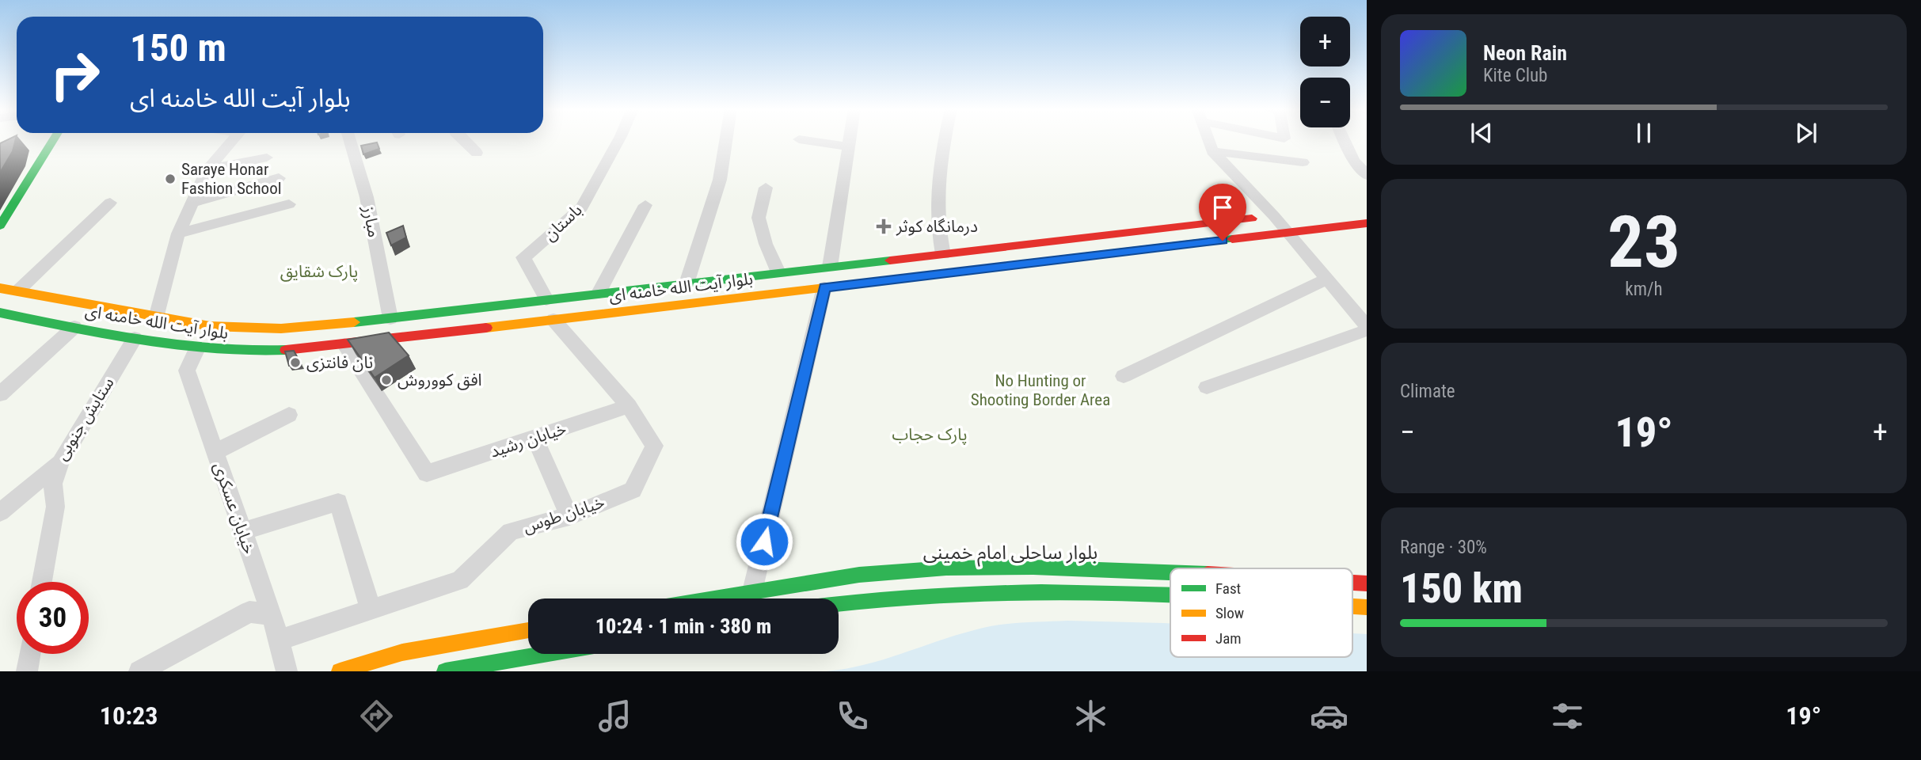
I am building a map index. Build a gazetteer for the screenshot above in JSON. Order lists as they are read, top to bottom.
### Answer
{
  "streets": {
    "main road": ["بلوار آیت الله خامنه ای", "بلوار ساحلی امام خمینی"],
    "street": [
      "مبارز",
      "باستان",
      "ستایش جنوبی",
      "خیابان رشید",
      "خیابان عسکری",
      "خیابان طوس"
    ]
  },
  "crossings": [
    ["مبارز", "بلوار آیت الله خامنه ای"],
    ["باستان", "بلوار آیت الله خامنه ای"],
    ["بلوار آیت الله خامنه ای", "ستایش جنوبی"],
    ["بلوار آیت الله خامنه ای", "خیابان رشید"],
    ["بلوار آیت الله خامنه ای", "خیابان عسکری"],
    ["بلوار آیت الله خامنه ای", "خیابان طوس"],
    ["خیابان رشید", "خیابان طوس"],
    ["خیابان عسکری", "خیابان طوس"]
  ],
  "parks": ["پارک شقایق", "No Hunting or Shooting Border Area", "پارک حجاب"],
  "places": {
    "other": ["Saraye Honar Fashion School", "نان فانتزی", "افق کووروش"],
    "health": ["درمانگاه کوثر"]
  },
  "legend": ["Fast", "Slow", "Jam"],
  "page": {
    "map_buttons": ["+", "−"],
    "turn": ["150 m", "بلوار آیت الله خامنه ای"],
    "song": ["Neon Rain", "Kite Club"],
    "tile": [
      ["23", "km/h"],
      "Climate",
      ["Range · 30%", "150 km"]
    ],
    "heat": ["−", "19°", "+"],
    "limit": "30",
    "trip": "10:24 · 1 min · 380 m",
    "tabs": ["10:23", "19°"]
  }
}
